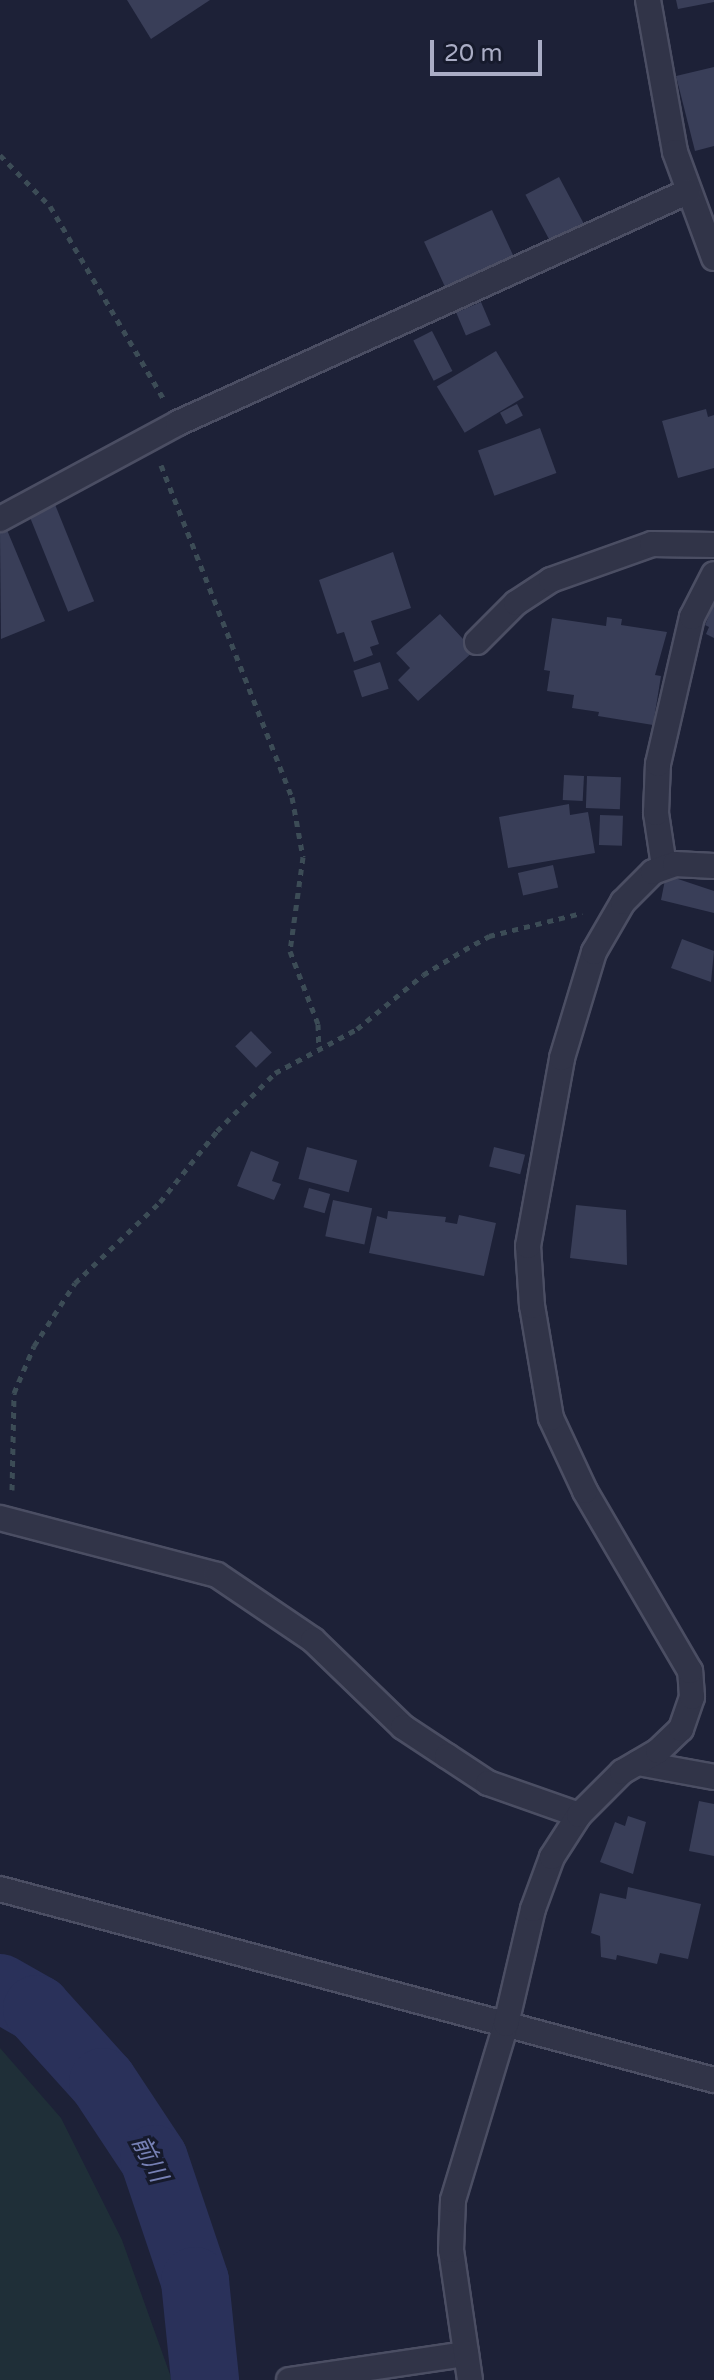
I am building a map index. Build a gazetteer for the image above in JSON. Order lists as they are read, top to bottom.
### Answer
{
  "water": ["前川"],
  "scale_bar": "20 m"
}
